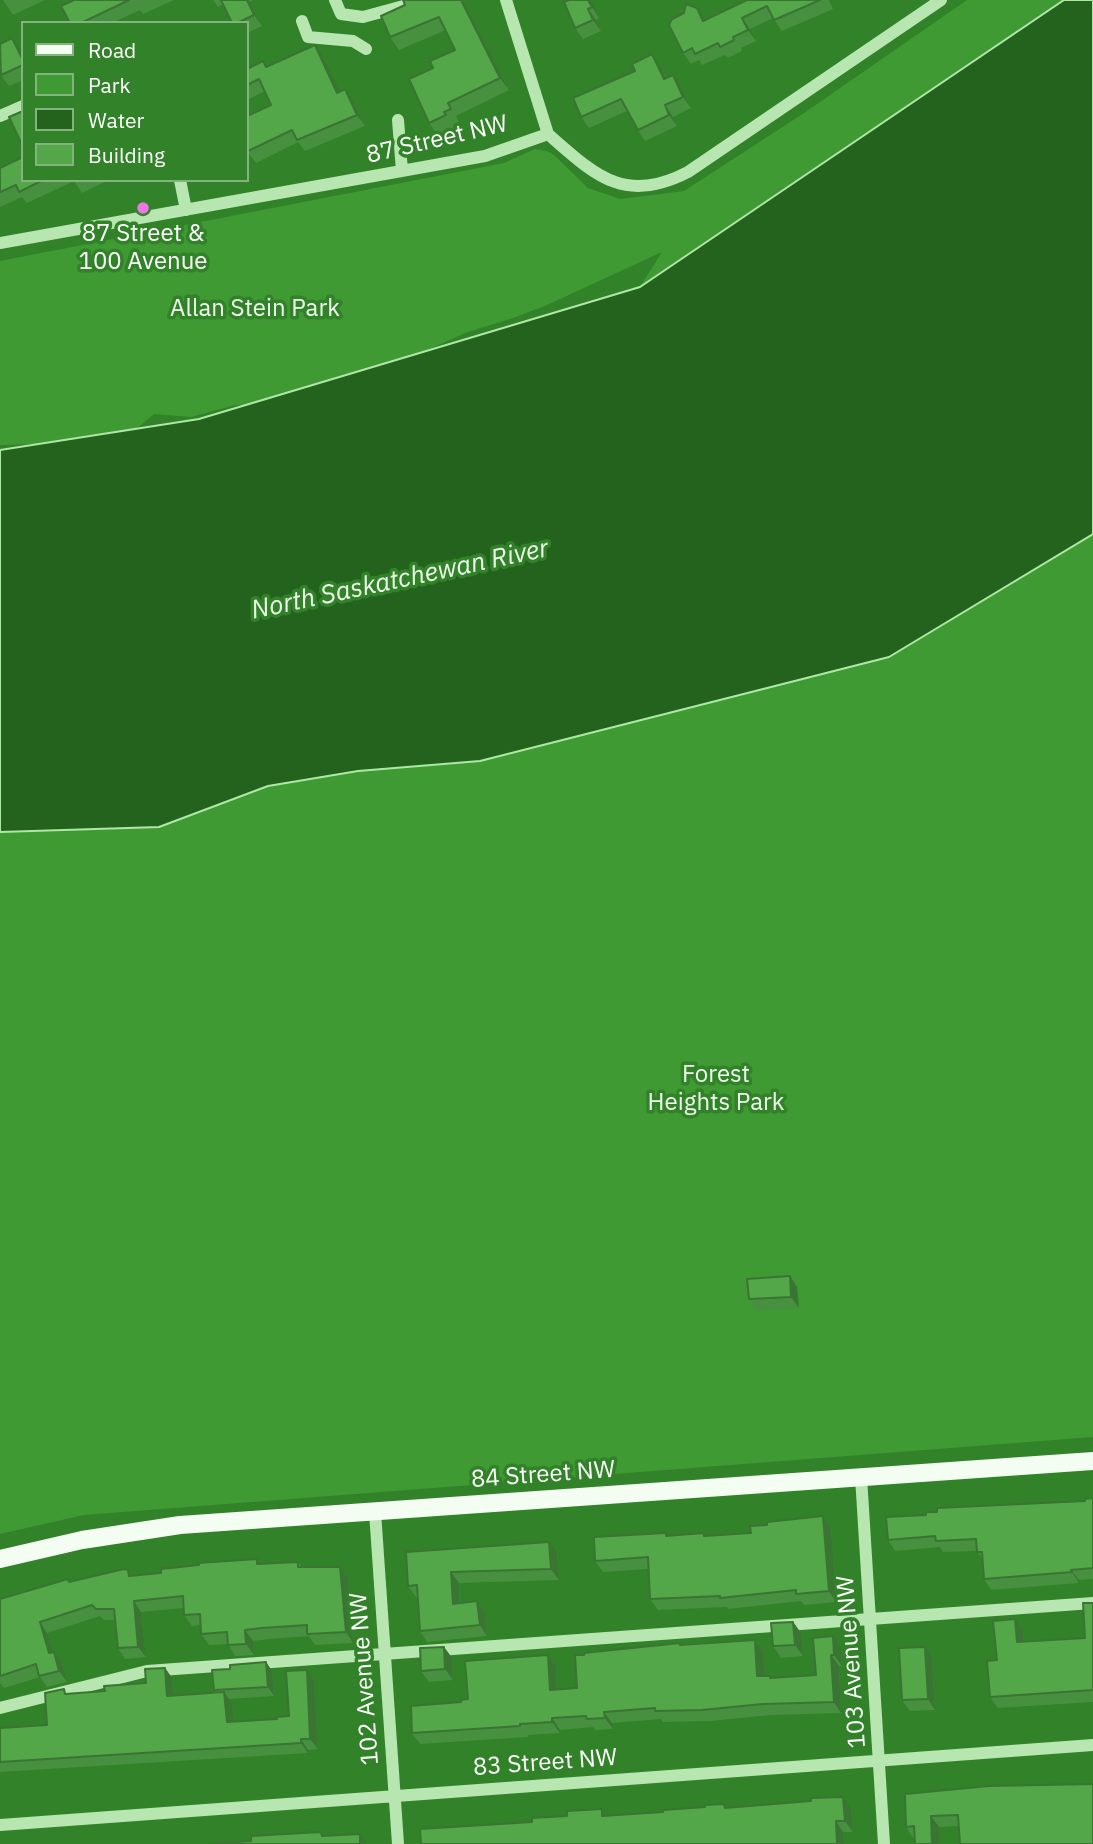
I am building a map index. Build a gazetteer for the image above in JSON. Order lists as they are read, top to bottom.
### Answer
{
  "streets": {
    "main road": ["84 Street NW"],
    "street": [
      "87 Street NW",
      "103 Avenue NW",
      "102 Avenue NW",
      "83 Street NW"
    ]
  },
  "crossings": [
    ["84 Street NW", "103 Avenue NW"],
    ["84 Street NW", "102 Avenue NW"],
    ["103 Avenue NW", "83 Street NW"],
    ["102 Avenue NW", "83 Street NW"]
  ],
  "water": ["North Saskatchewan River"],
  "parks": ["Allan Stein Park", "Forest Heights Park"],
  "places": ["87 Street & 100 Avenue"],
  "legend": [
    "Road",
    "Park",
    "Water",
    "Building"
  ]
}
